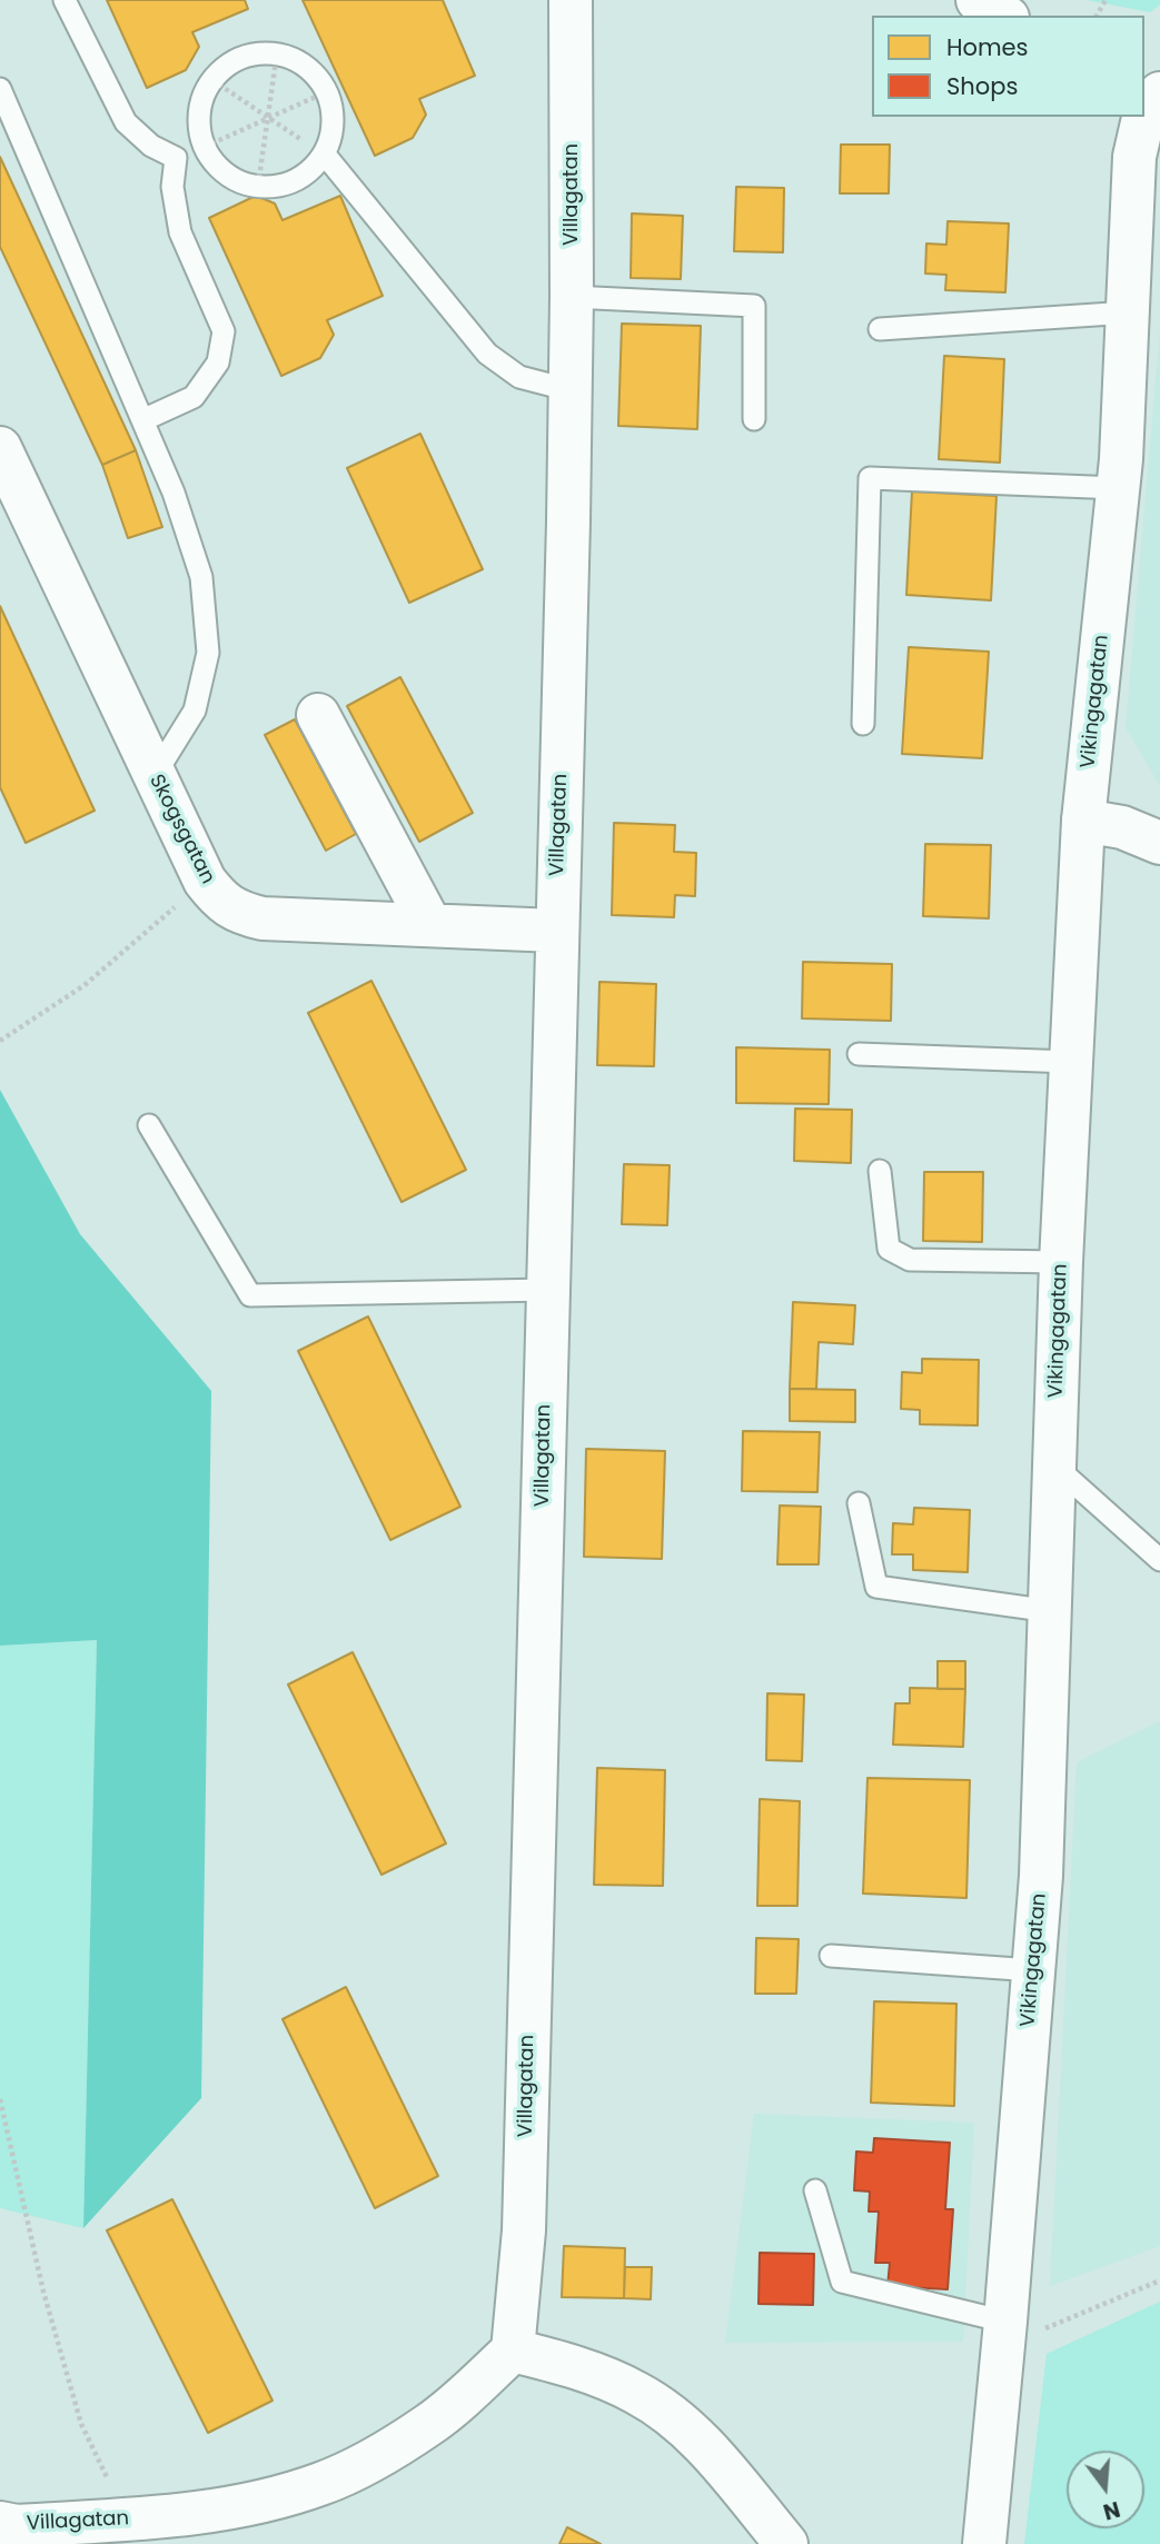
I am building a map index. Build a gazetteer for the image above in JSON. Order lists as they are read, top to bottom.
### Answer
{
  "streets": {
    "street": ["Villagatan", "Vikingagatan", "Skogsgatan"]
  },
  "crossings": [
    ["Villagatan", "Skogsgatan"]
  ],
  "legend": ["Homes", "Shops"],
  "north": "bottom"
}
